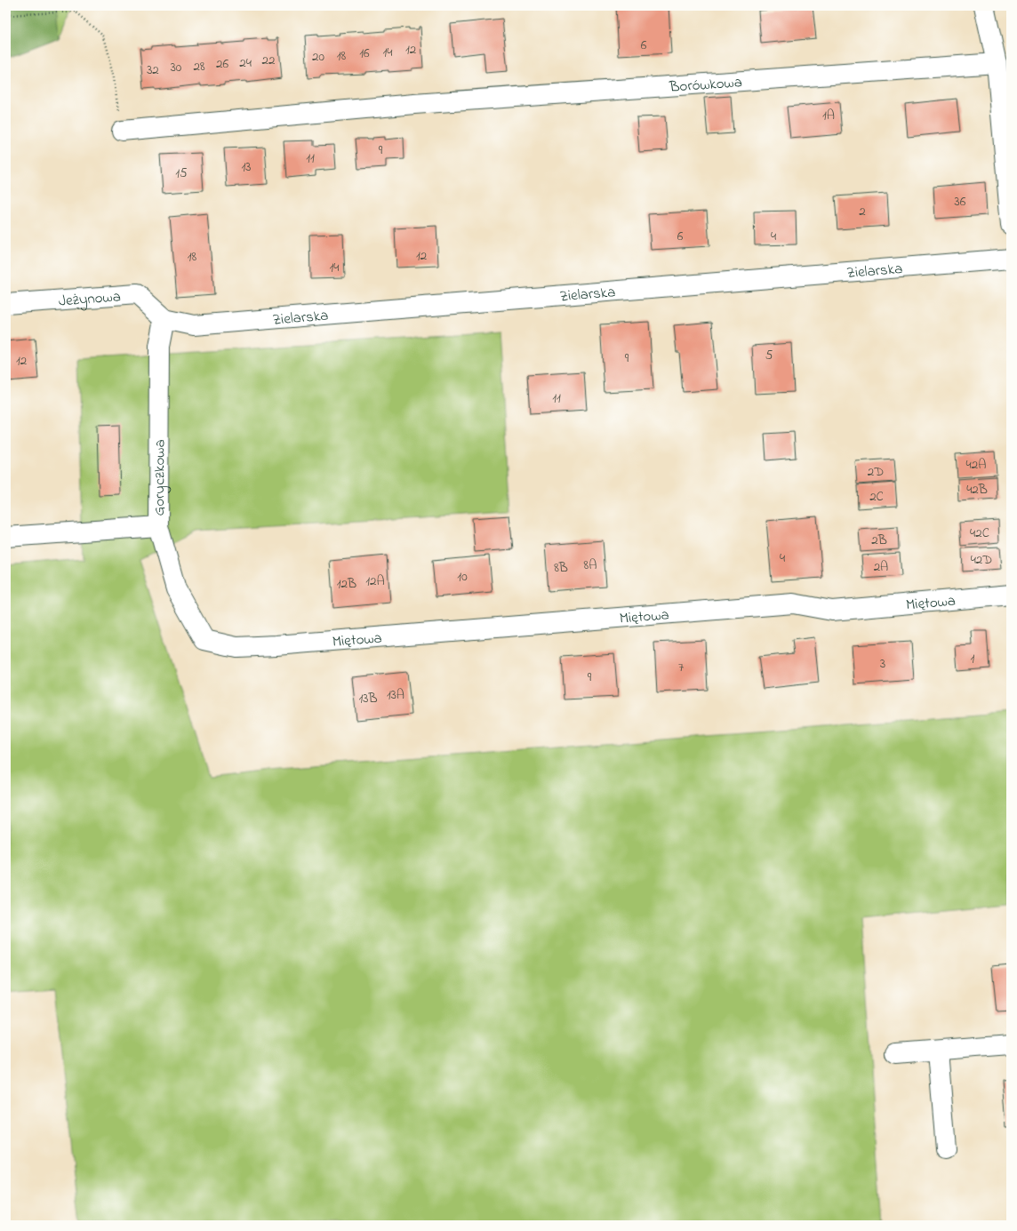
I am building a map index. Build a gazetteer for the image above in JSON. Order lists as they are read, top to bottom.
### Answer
{
  "streets": {
    "street": [
      "Borówkowa",
      "Zielarska",
      "Jeżynowa",
      "Goryczkowa",
      "Miętowa"
    ]
  },
  "crossings": [
    ["Zielarska", "Jeżynowa"],
    ["Zielarska", "Goryczkowa"],
    ["Jeżynowa", "Goryczkowa"],
    ["Goryczkowa", "Miętowa"]
  ],
  "house_numbers": [
    "6",
    "12",
    "14",
    "16",
    "18",
    "20",
    "22",
    "24",
    "26",
    "28",
    "30",
    "32",
    "1A",
    "9",
    "11",
    "13",
    "15",
    "36",
    "2",
    "6",
    "4",
    "12",
    "18",
    "14",
    "5",
    "9",
    "12",
    "11",
    "42A",
    "2D",
    "42B",
    "2C",
    "42C",
    "2B",
    "4",
    "42D",
    "8A",
    "2A",
    "8B",
    "10",
    "12A",
    "12B",
    "1",
    "3",
    "7",
    "9",
    "13A",
    "13B"
  ]
}
